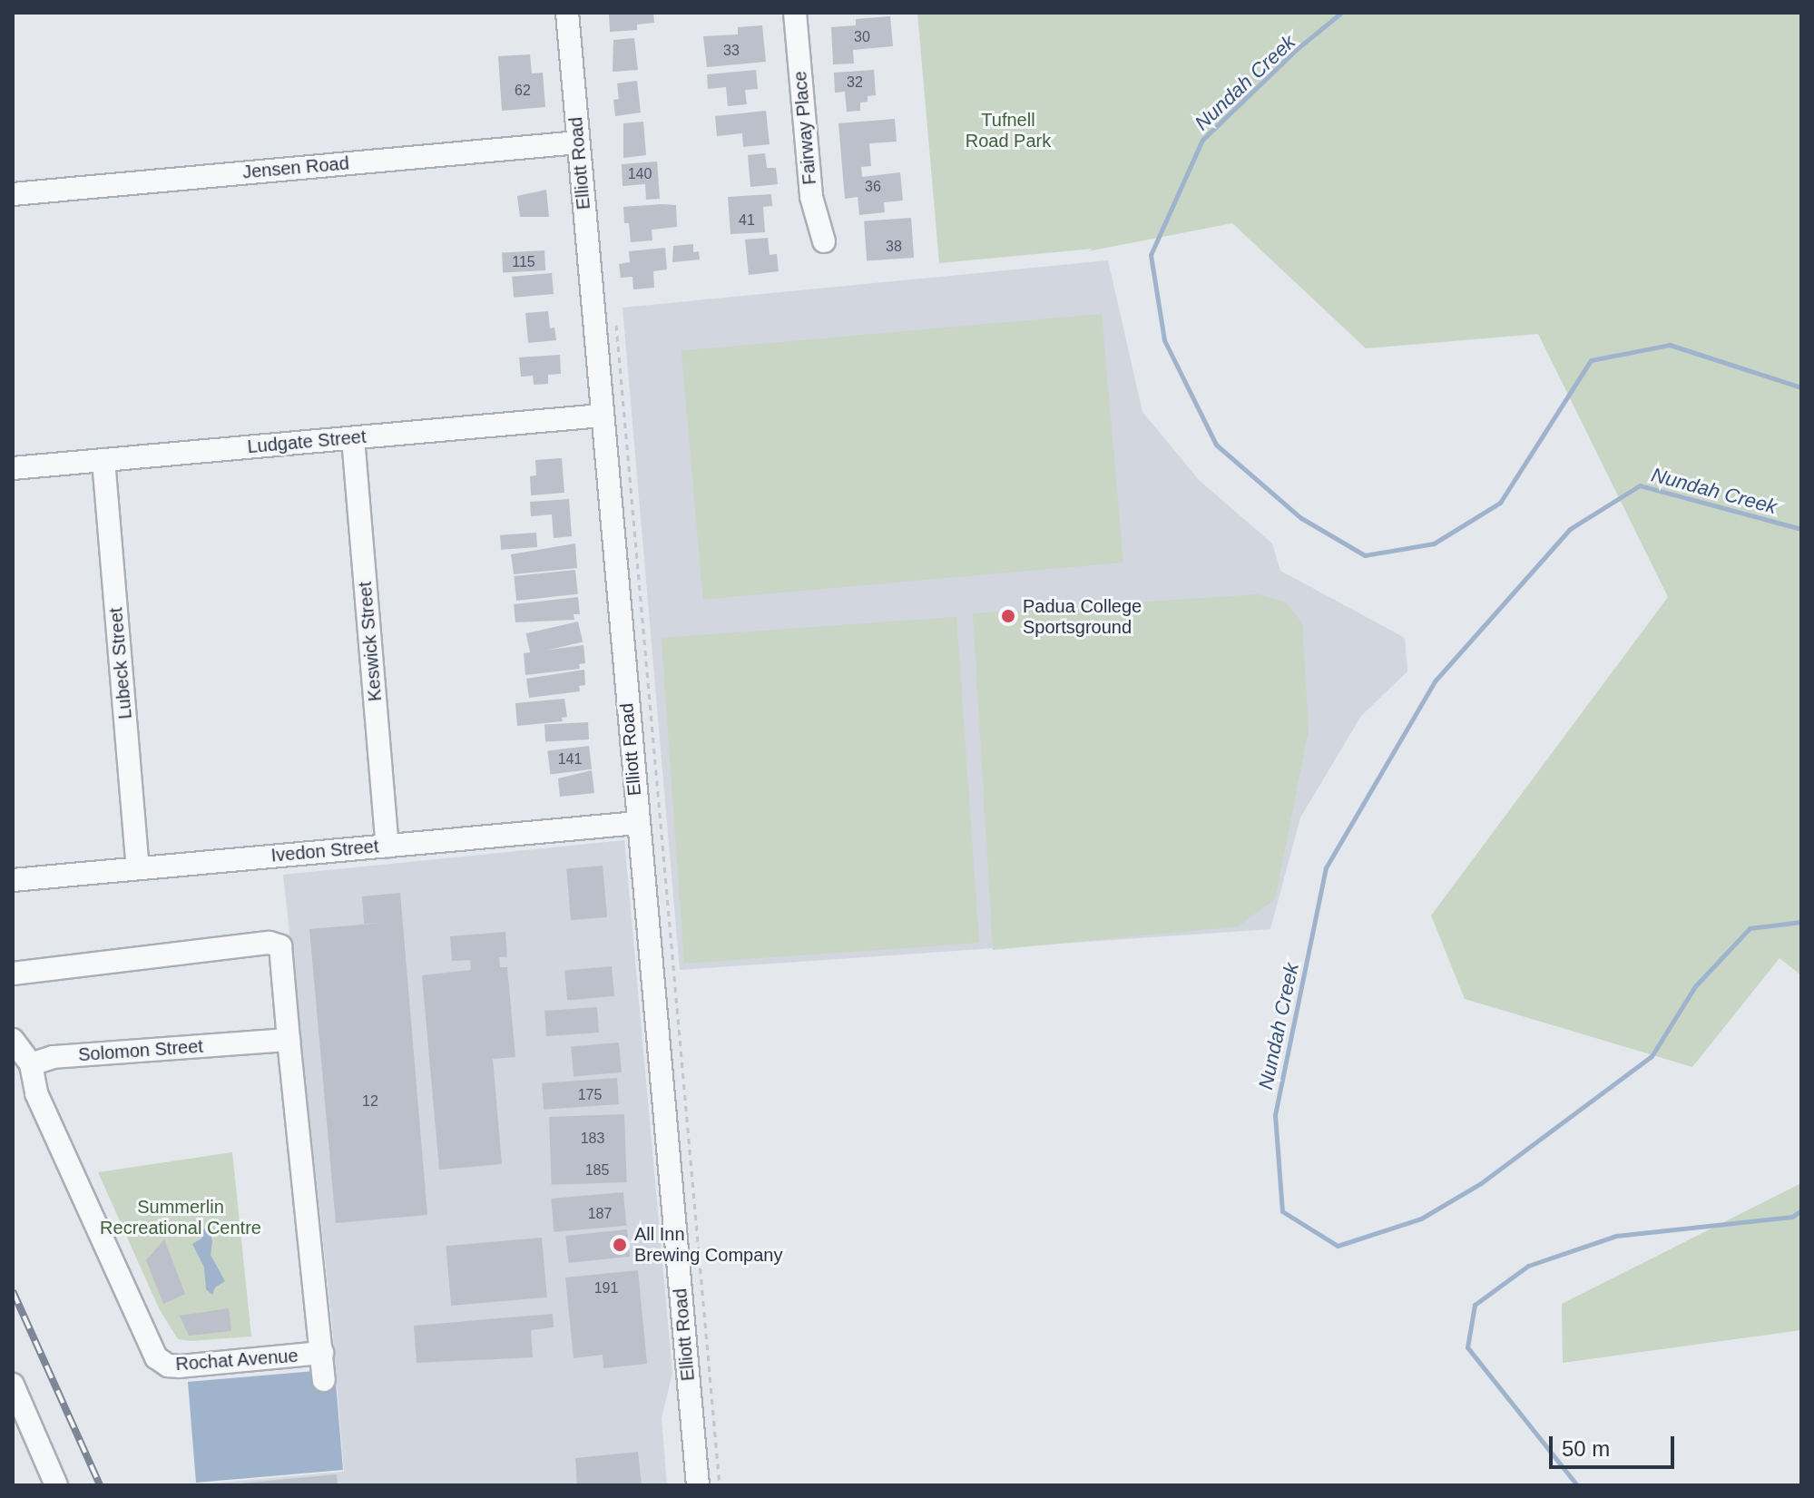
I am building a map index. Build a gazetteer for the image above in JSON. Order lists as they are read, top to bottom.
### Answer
{
  "streets": {
    "street": [
      "Fairway Place",
      "Elliott Road",
      "Jensen Road",
      "Ludgate Street",
      "Keswick Street",
      "Lubeck Street",
      "Ivedon Street",
      "Solomon Street",
      "Rochat Avenue"
    ]
  },
  "crossings": [
    ["Elliott Road", "Jensen Road"],
    ["Elliott Road", "Ludgate Street"],
    ["Elliott Road", "Ivedon Street"],
    ["Ludgate Street", "Keswick Street"],
    ["Ludgate Street", "Lubeck Street"],
    ["Keswick Street", "Ivedon Street"],
    ["Lubeck Street", "Ivedon Street"],
    ["Solomon Street", "Rochat Avenue"]
  ],
  "water": ["Nundah Creek"],
  "parks": ["Tufnell Road Park", "Summerlin Recreational Centre"],
  "places": ["Padua College Sportsground", "All Inn Brewing Company"],
  "house_numbers": [
    "30",
    "33",
    "32",
    "62",
    "140",
    "36",
    "41",
    "38",
    "115",
    "141",
    "175",
    "12",
    "183",
    "185",
    "187",
    "191"
  ],
  "scale_bar": "50 m"
}
